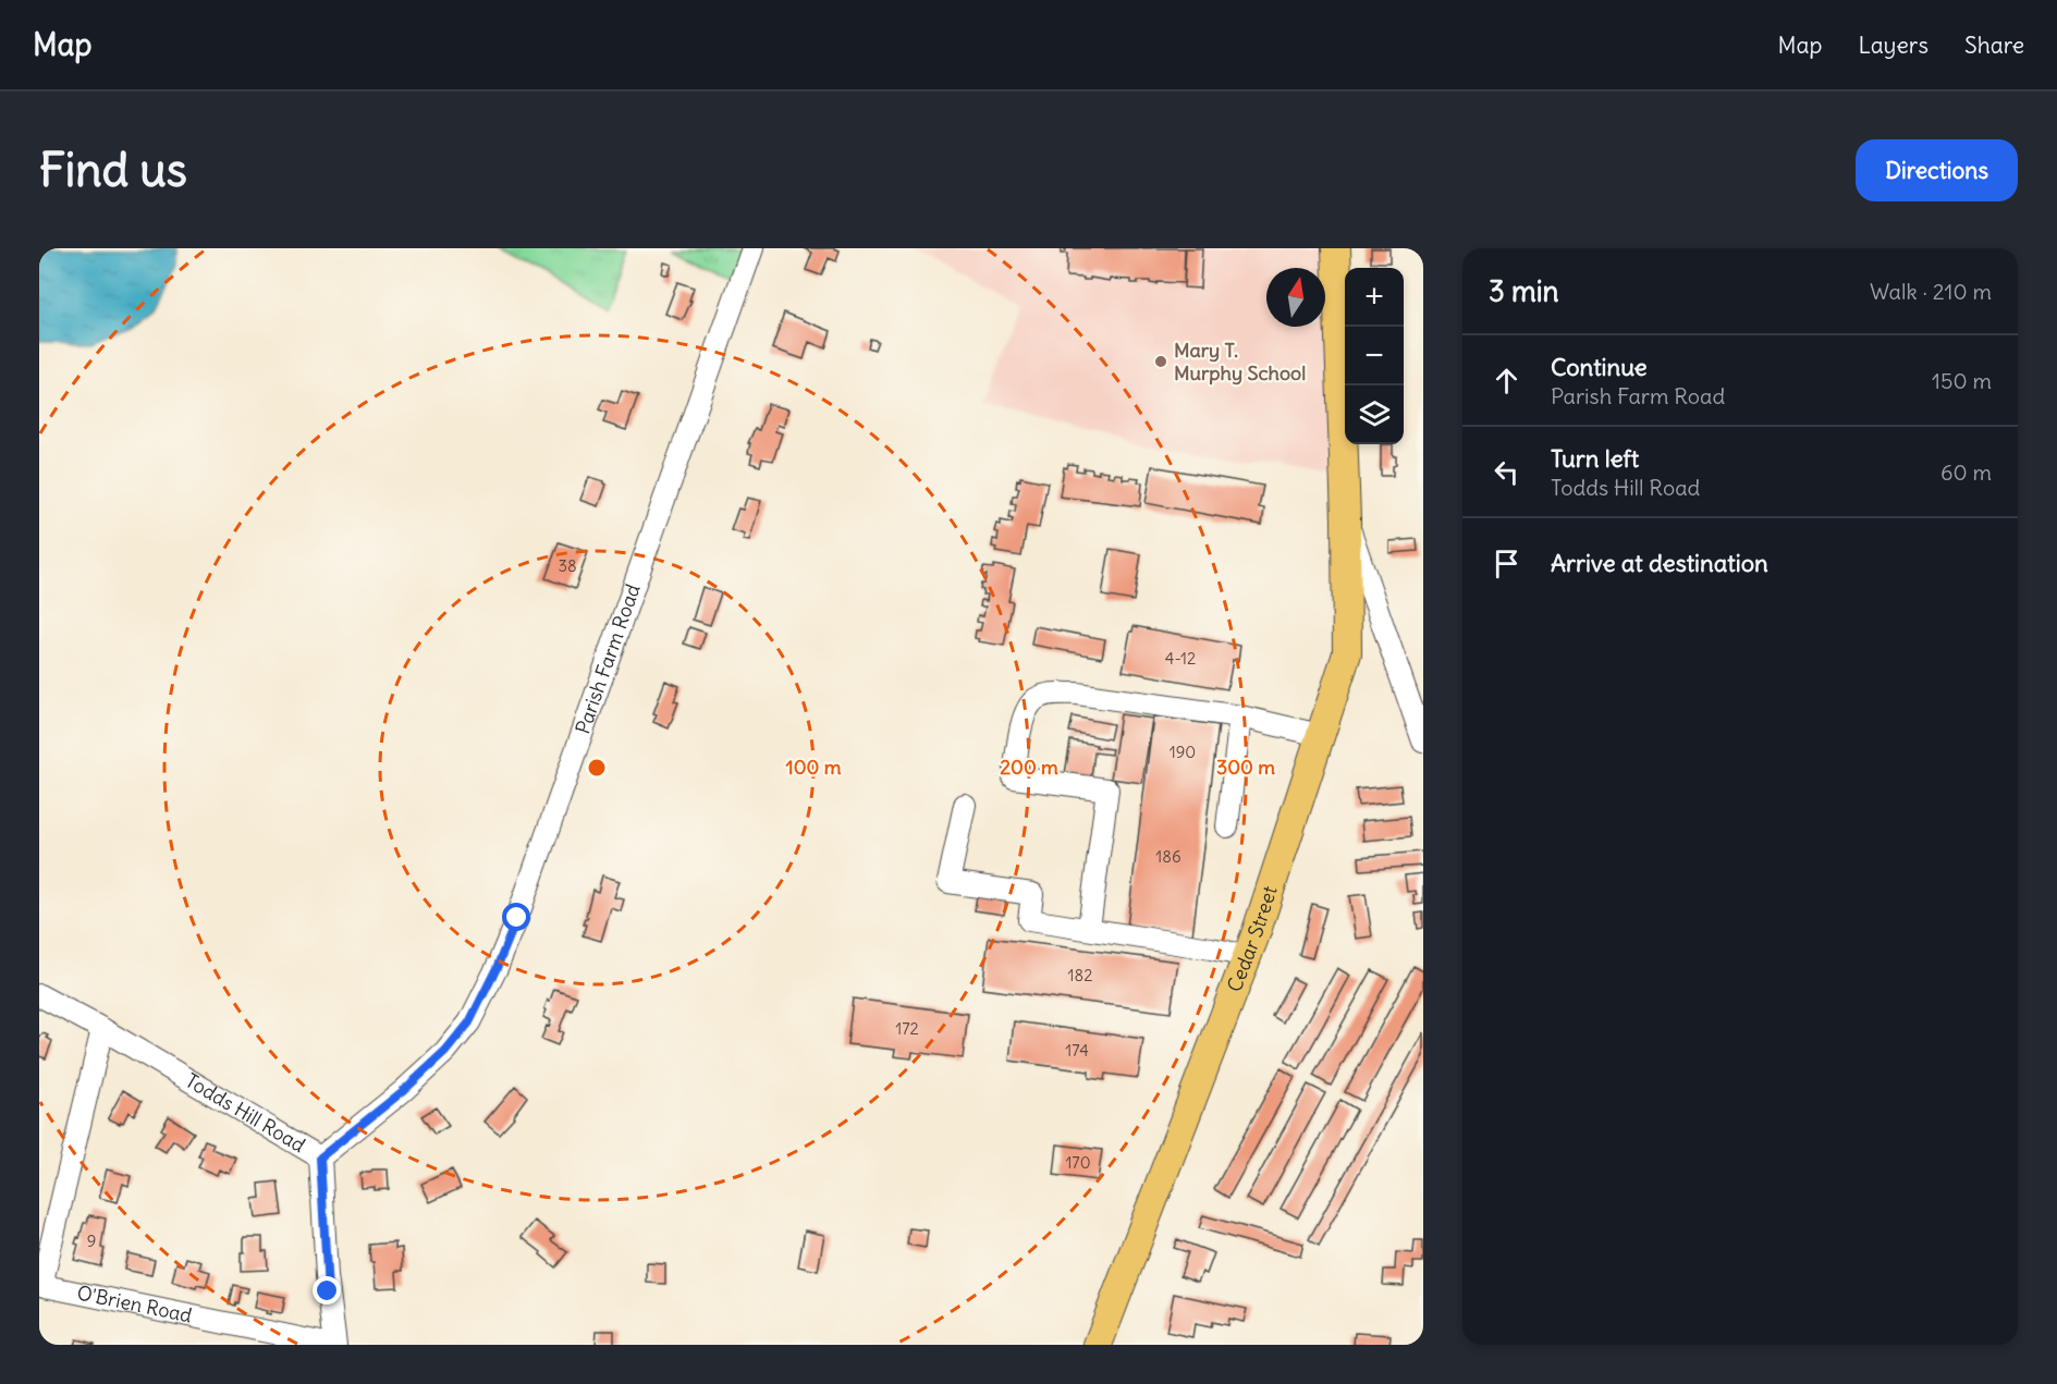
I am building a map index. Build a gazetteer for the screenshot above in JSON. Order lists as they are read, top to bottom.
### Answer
{
  "streets": {
    "main road": ["Cedar Street"],
    "street": ["Parish Farm Road", "Todds Hill Road", "O'Brien Road"]
  },
  "crossings": [
    ["Parish Farm Road", "Todds Hill Road"],
    ["Todds Hill Road", "O'Brien Road"]
  ],
  "places": ["Mary T. Murphy School"],
  "house_numbers": [
    "38",
    "4-12",
    "190",
    "186",
    "182",
    "172",
    "174",
    "170",
    "9"
  ],
  "north": "top",
  "page": {
    "header": "Map",
    "nav": ["Map", "Layers", "Share"],
    "buttons": "Directions",
    "title": "Find us",
    "heading": ["3 min", "Walk · 210 m"],
    "map_buttons": ["+", "−"],
    "list": [
      ["Continue", "Parish Farm Road", "150 m"],
      ["Turn left", "Todds Hill Road", "60 m"],
      "Arrive at destination"
    ]
  },
  "rings": ["100 m", "200 m", "300 m"]
}
